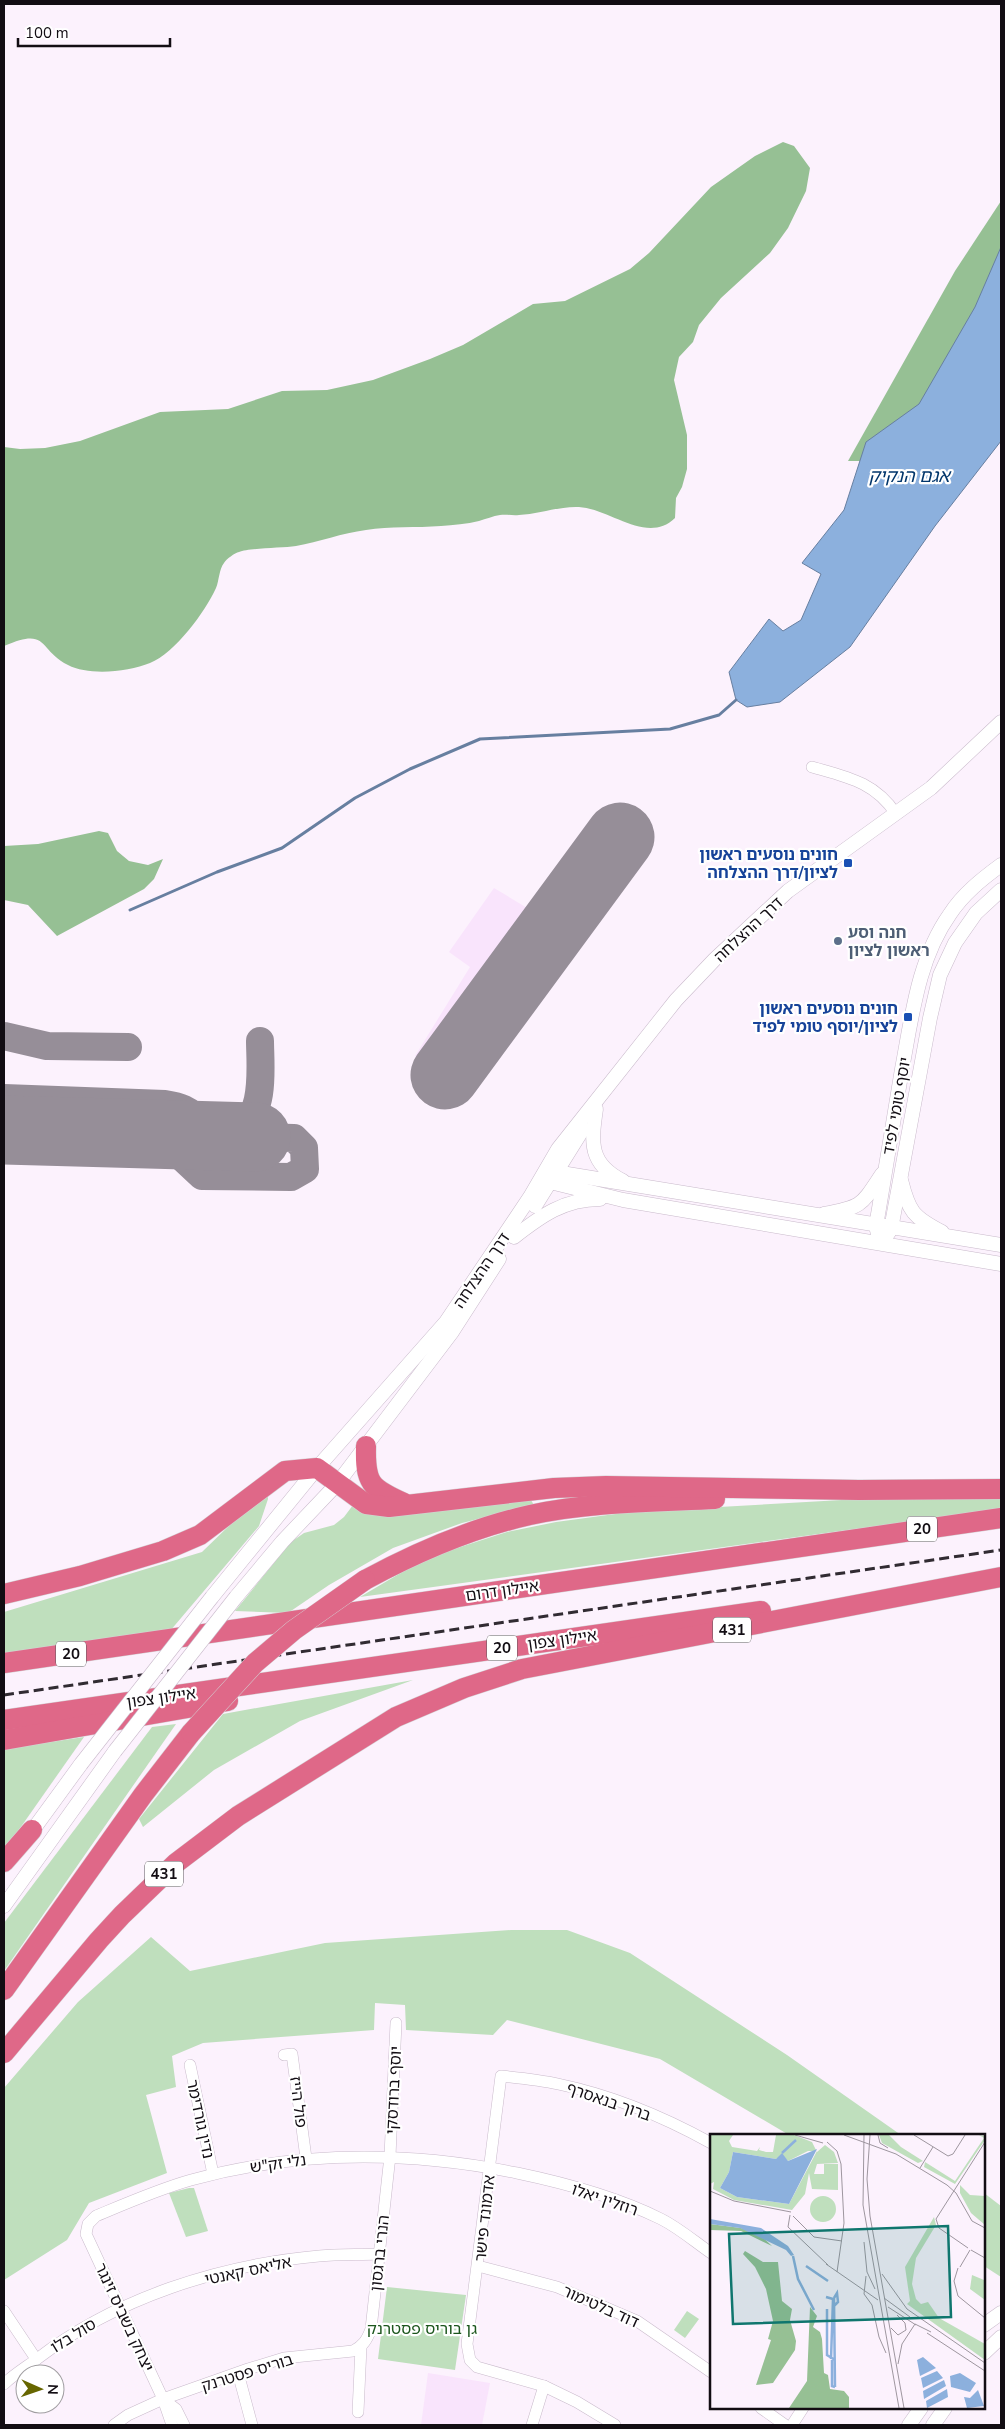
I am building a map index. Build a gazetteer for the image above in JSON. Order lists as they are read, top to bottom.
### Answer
{
  "streets": {
    "highway": [
      "20",
      "איילון דרום",
      "431",
      "איילון צפון"
    ],
    "street": [
      "דרך ההצלחה",
      "יוסף טומי לפיד",
      "יוסף ברודסקי",
      "ברוך בנאסרף",
      "פול הייז",
      "נדין גורדימר",
      "נלי זק\"ש",
      "רוזלין יאלו",
      "אדמונד פישר",
      "הנרי ברגסון",
      "אליאס קאנטי",
      "דוד בלטימור",
      "יצחק בשביס זינגר",
      "סול בלו",
      "בוריס פסטרנק"
    ]
  },
  "crossings": [
    ["431", "איילון צפון"],
    ["יוסף ברודסקי", "נלי זק\"ש"],
    ["יוסף ברודסקי", "הנרי ברגסון"],
    ["ברוך בנאסרף", "אדמונד פישר"],
    ["פול הייז", "נלי זק\"ש"],
    ["נדין גורדימר", "נלי זק\"ש"],
    ["נלי זק\"ש", "רוזלין יאלו"],
    ["נלי זק\"ש", "אדמונד פישר"],
    ["נלי זק\"ש", "הנרי ברגסון"],
    ["נלי זק\"ש", "יצחק בשביס זינגר"],
    ["רוזלין יאלו", "אדמונד פישר"],
    ["אדמונד פישר", "דוד בלטימור"],
    ["הנרי ברגסון", "אליאס קאנטי"],
    ["הנרי ברגסון", "בוריס פסטרנק"],
    ["אליאס קאנטי", "יצחק בשביס זינגר"],
    ["אליאס קאנטי", "סול בלו"],
    ["יצחק בשביס זינגר", "סול בלו"],
    ["יצחק בשביס זינגר", "בוריס פסטרנק"]
  ],
  "water": ["אגם הנקיק"],
  "parks": ["גן בוריס פסטרנק"],
  "places": {
    "transit": ["חונים נוסעים ראשון לציון/דרך ההצלחה", "חונים נוסעים ראשון לציון/יוסף טומי לפיד"],
    "other": ["חנה וסע ראשון לציון"]
  },
  "scale_bar": "100 m",
  "north": "right"
}
